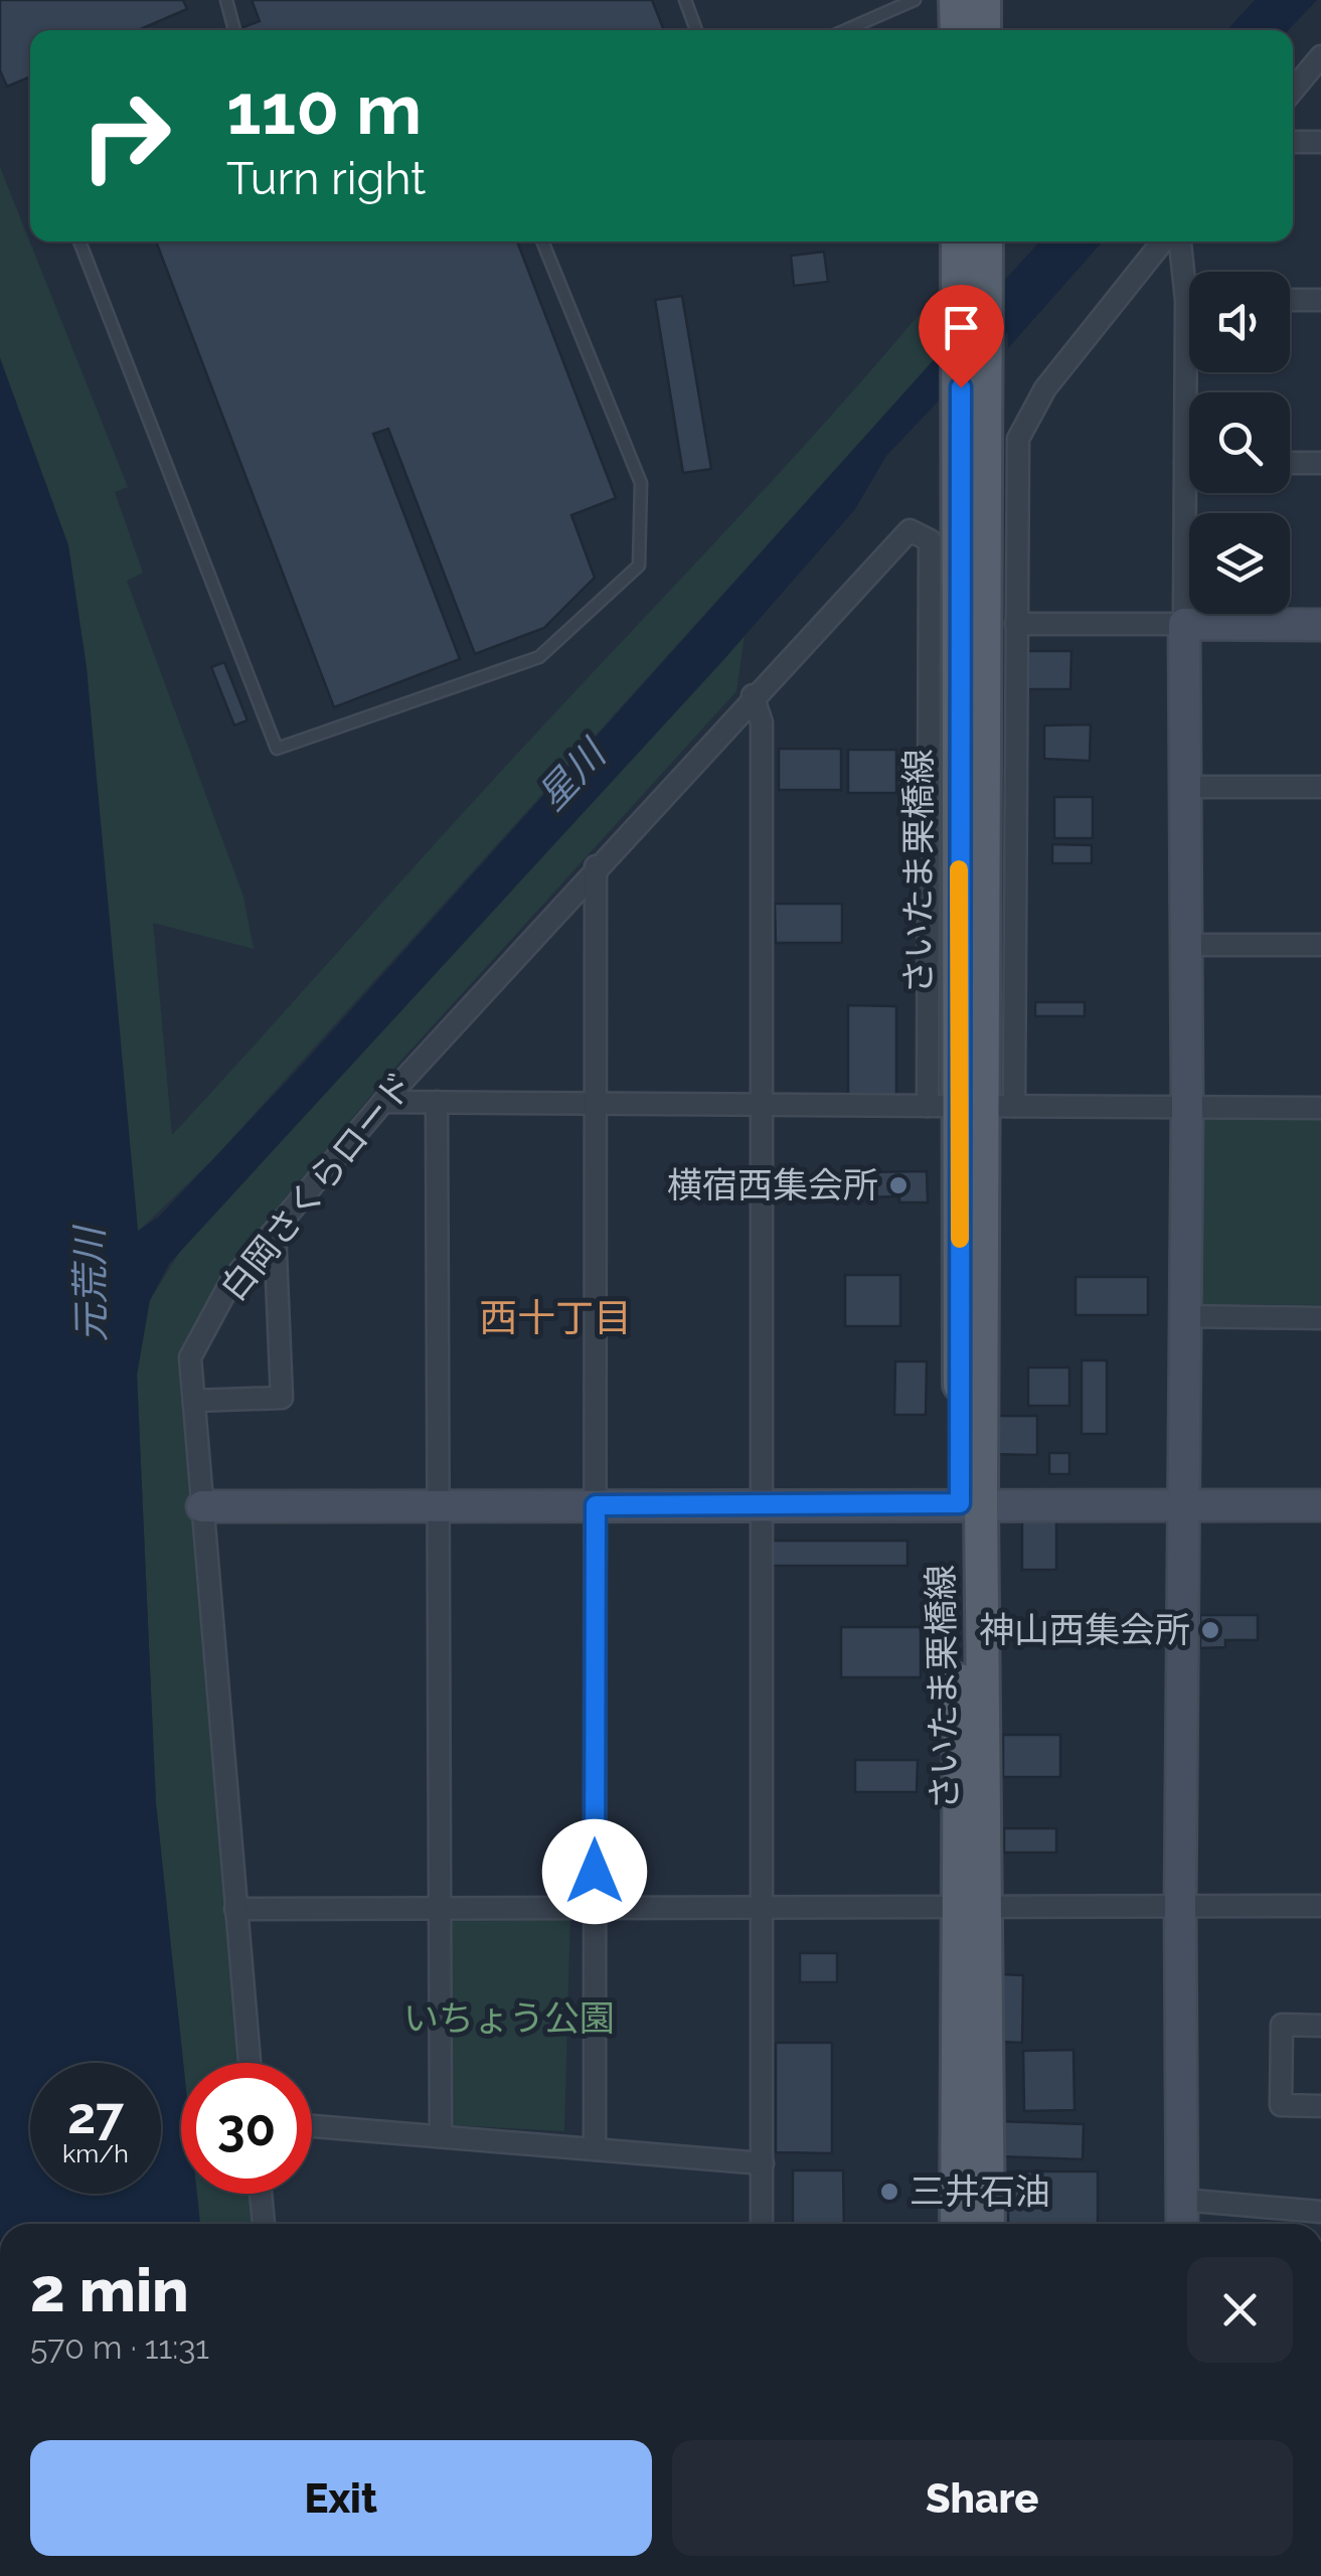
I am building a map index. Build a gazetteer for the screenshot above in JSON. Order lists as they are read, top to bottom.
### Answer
{
  "streets": {
    "main road": ["さいたま栗橋線"],
    "street": ["白岡さくらロード"]
  },
  "crossings": [
    ["さいたま栗橋線", "白岡さくらロード"]
  ],
  "districts": ["西十丁目"],
  "water": ["星川", "元荒川"],
  "parks": ["いちょう公園"],
  "places": ["横宿西集会所", "神山西集会所", "三井石油"],
  "page": {
    "turn": ["110 m", "Turn right"],
    "speed": "27 km/h",
    "limit": "30",
    "heading": ["2 min", "570 m · 11:31"],
    "buttons": ["Exit", "Share"]
  }
}
